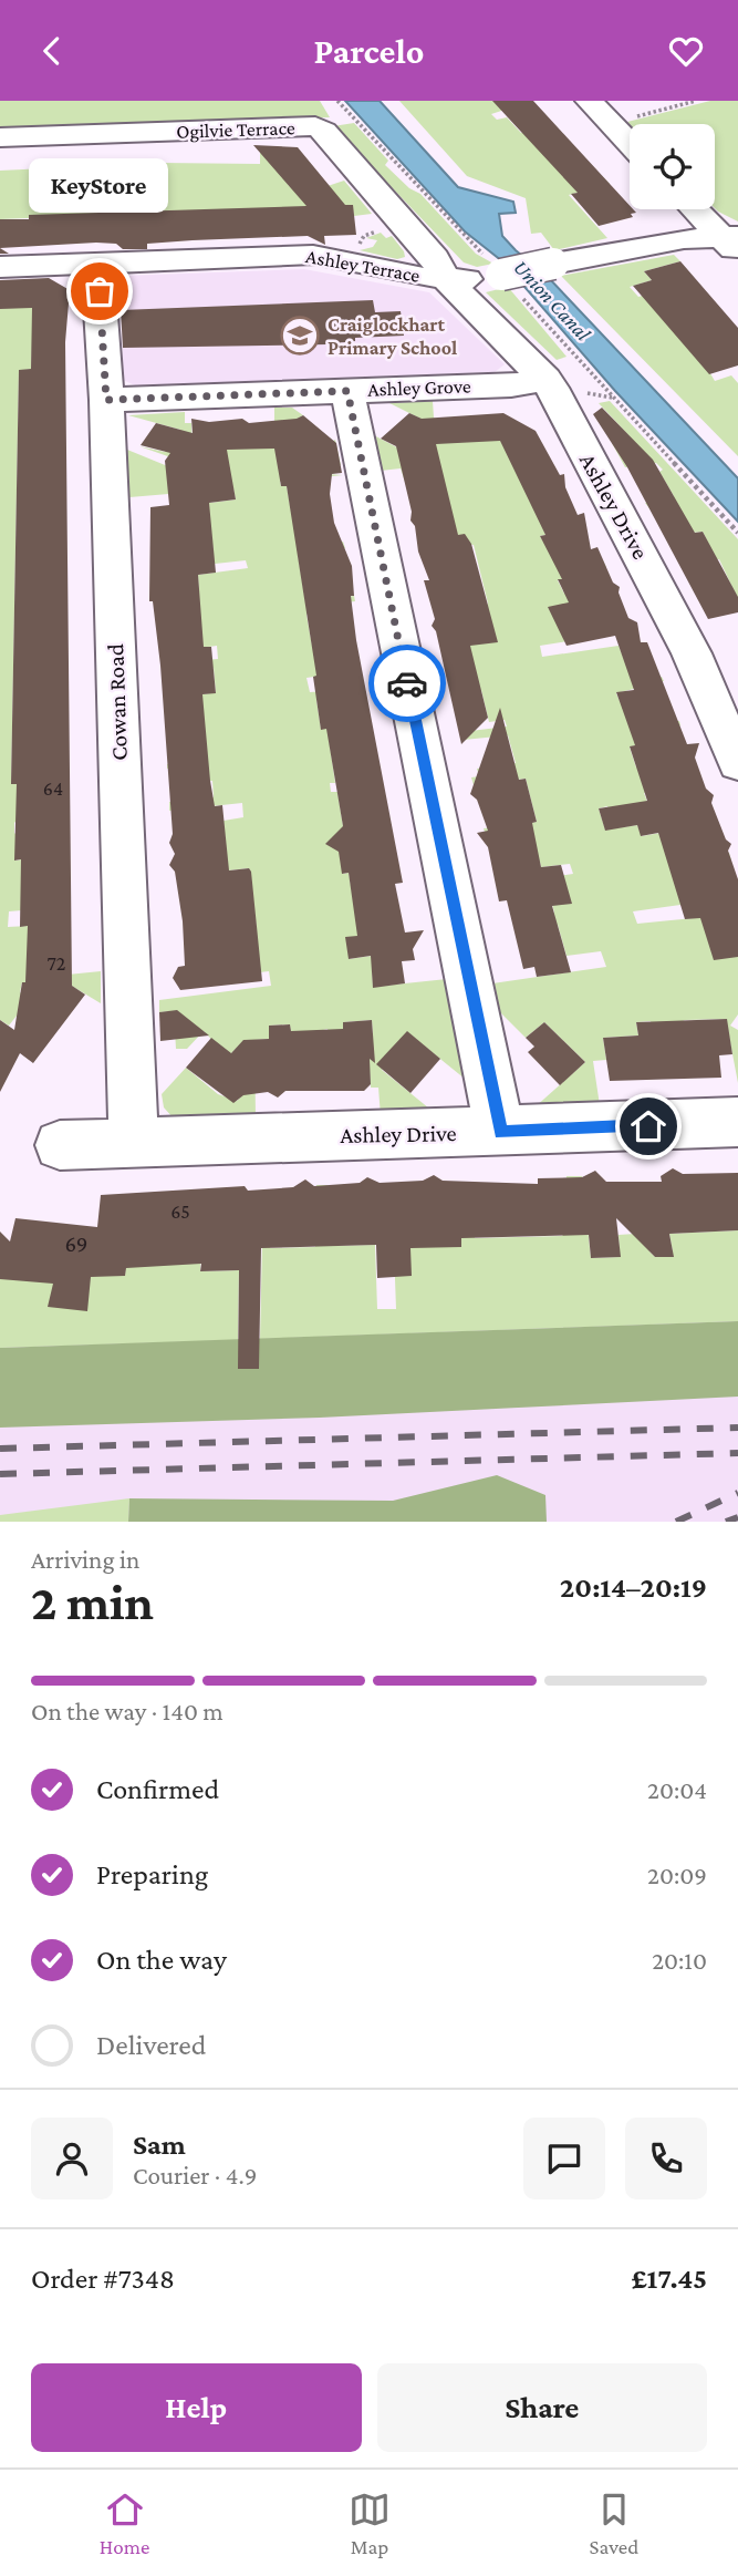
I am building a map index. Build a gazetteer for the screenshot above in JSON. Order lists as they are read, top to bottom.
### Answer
{
  "streets": {
    "street": [
      "Ogilvie Terrace",
      "Ashley Terrace",
      "Ashley Grove",
      "Ashley Drive",
      "Cowan Road"
    ]
  },
  "crossings": [
    ["Ogilvie Terrace", "Ashley Terrace"],
    ["Ogilvie Terrace", "Ashley Drive"],
    ["Ashley Terrace", "Ashley Drive"],
    ["Ashley Terrace", "Cowan Road"],
    ["Ashley Grove", "Ashley Drive"],
    ["Ashley Grove", "Cowan Road"],
    ["Ashley Drive", "Cowan Road"]
  ],
  "water": ["Union Canal"],
  "places": {
    "other": ["KeyStore"],
    "school or university": ["Craiglockhart Primary School"]
  },
  "house_numbers": [
    "64",
    "72",
    "65",
    "69"
  ],
  "page": {
    "header": "Parcelo",
    "bubble": "KeyStore",
    "heading": ["2 min", "Arriving in", "20:14–20:19"],
    "panel": [
      "Sam",
      "Courier · 4.9",
      "Order #7348",
      "£17.45"
    ],
    "bar": "On the way · 140 m",
    "list": [
      ["Confirmed", "20:04"],
      ["Preparing", "20:09"],
      ["On the way", "20:10"],
      "Delivered"
    ],
    "buttons": ["Help", "Share"],
    "tabs": ["Home", "Map", "Saved"]
  }
}
